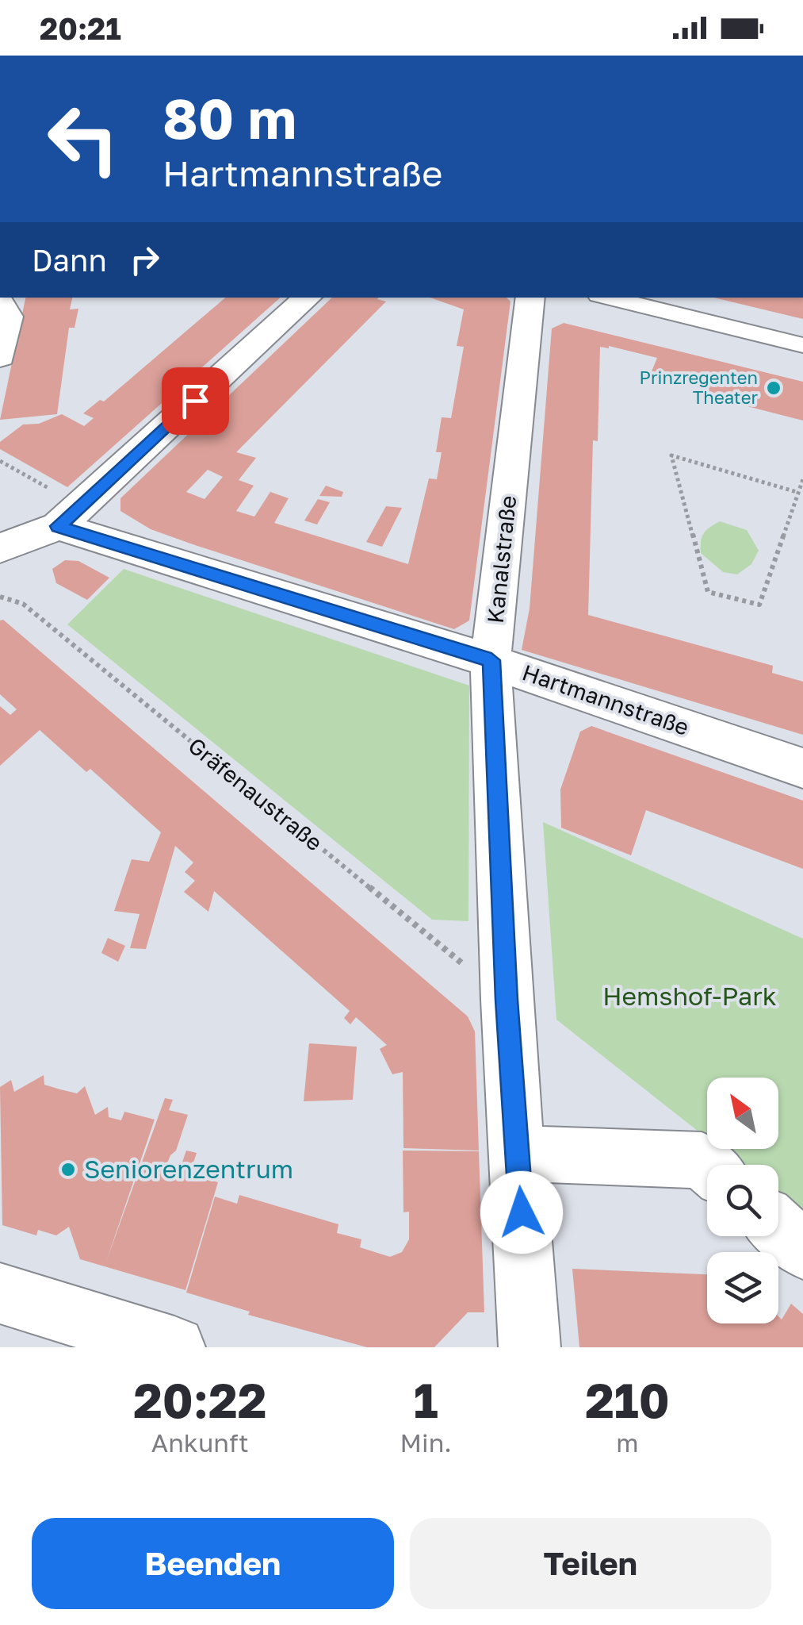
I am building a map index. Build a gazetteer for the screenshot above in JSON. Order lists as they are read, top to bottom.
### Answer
{
  "streets": {
    "street": ["Kanalstraße", "Hartmannstraße"],
    "path": ["Gräfenaustraße"]
  },
  "crossings": [
    ["Kanalstraße", "Hartmannstraße"],
    ["Kanalstraße", "Gräfenaustraße"]
  ],
  "parks": ["Hemshof-Park"],
  "places": ["Prinzregenten Theater", "Seniorenzentrum"],
  "north": "top left",
  "page": {
    "status": "20:21",
    "turn": ["80 m", "Hartmannstraße"],
    "then": "Dann",
    "eta": [
      "20:22",
      "Ankunft",
      "1",
      "Min.",
      "210",
      "m"
    ],
    "buttons": ["Beenden", "Teilen"]
  }
}
